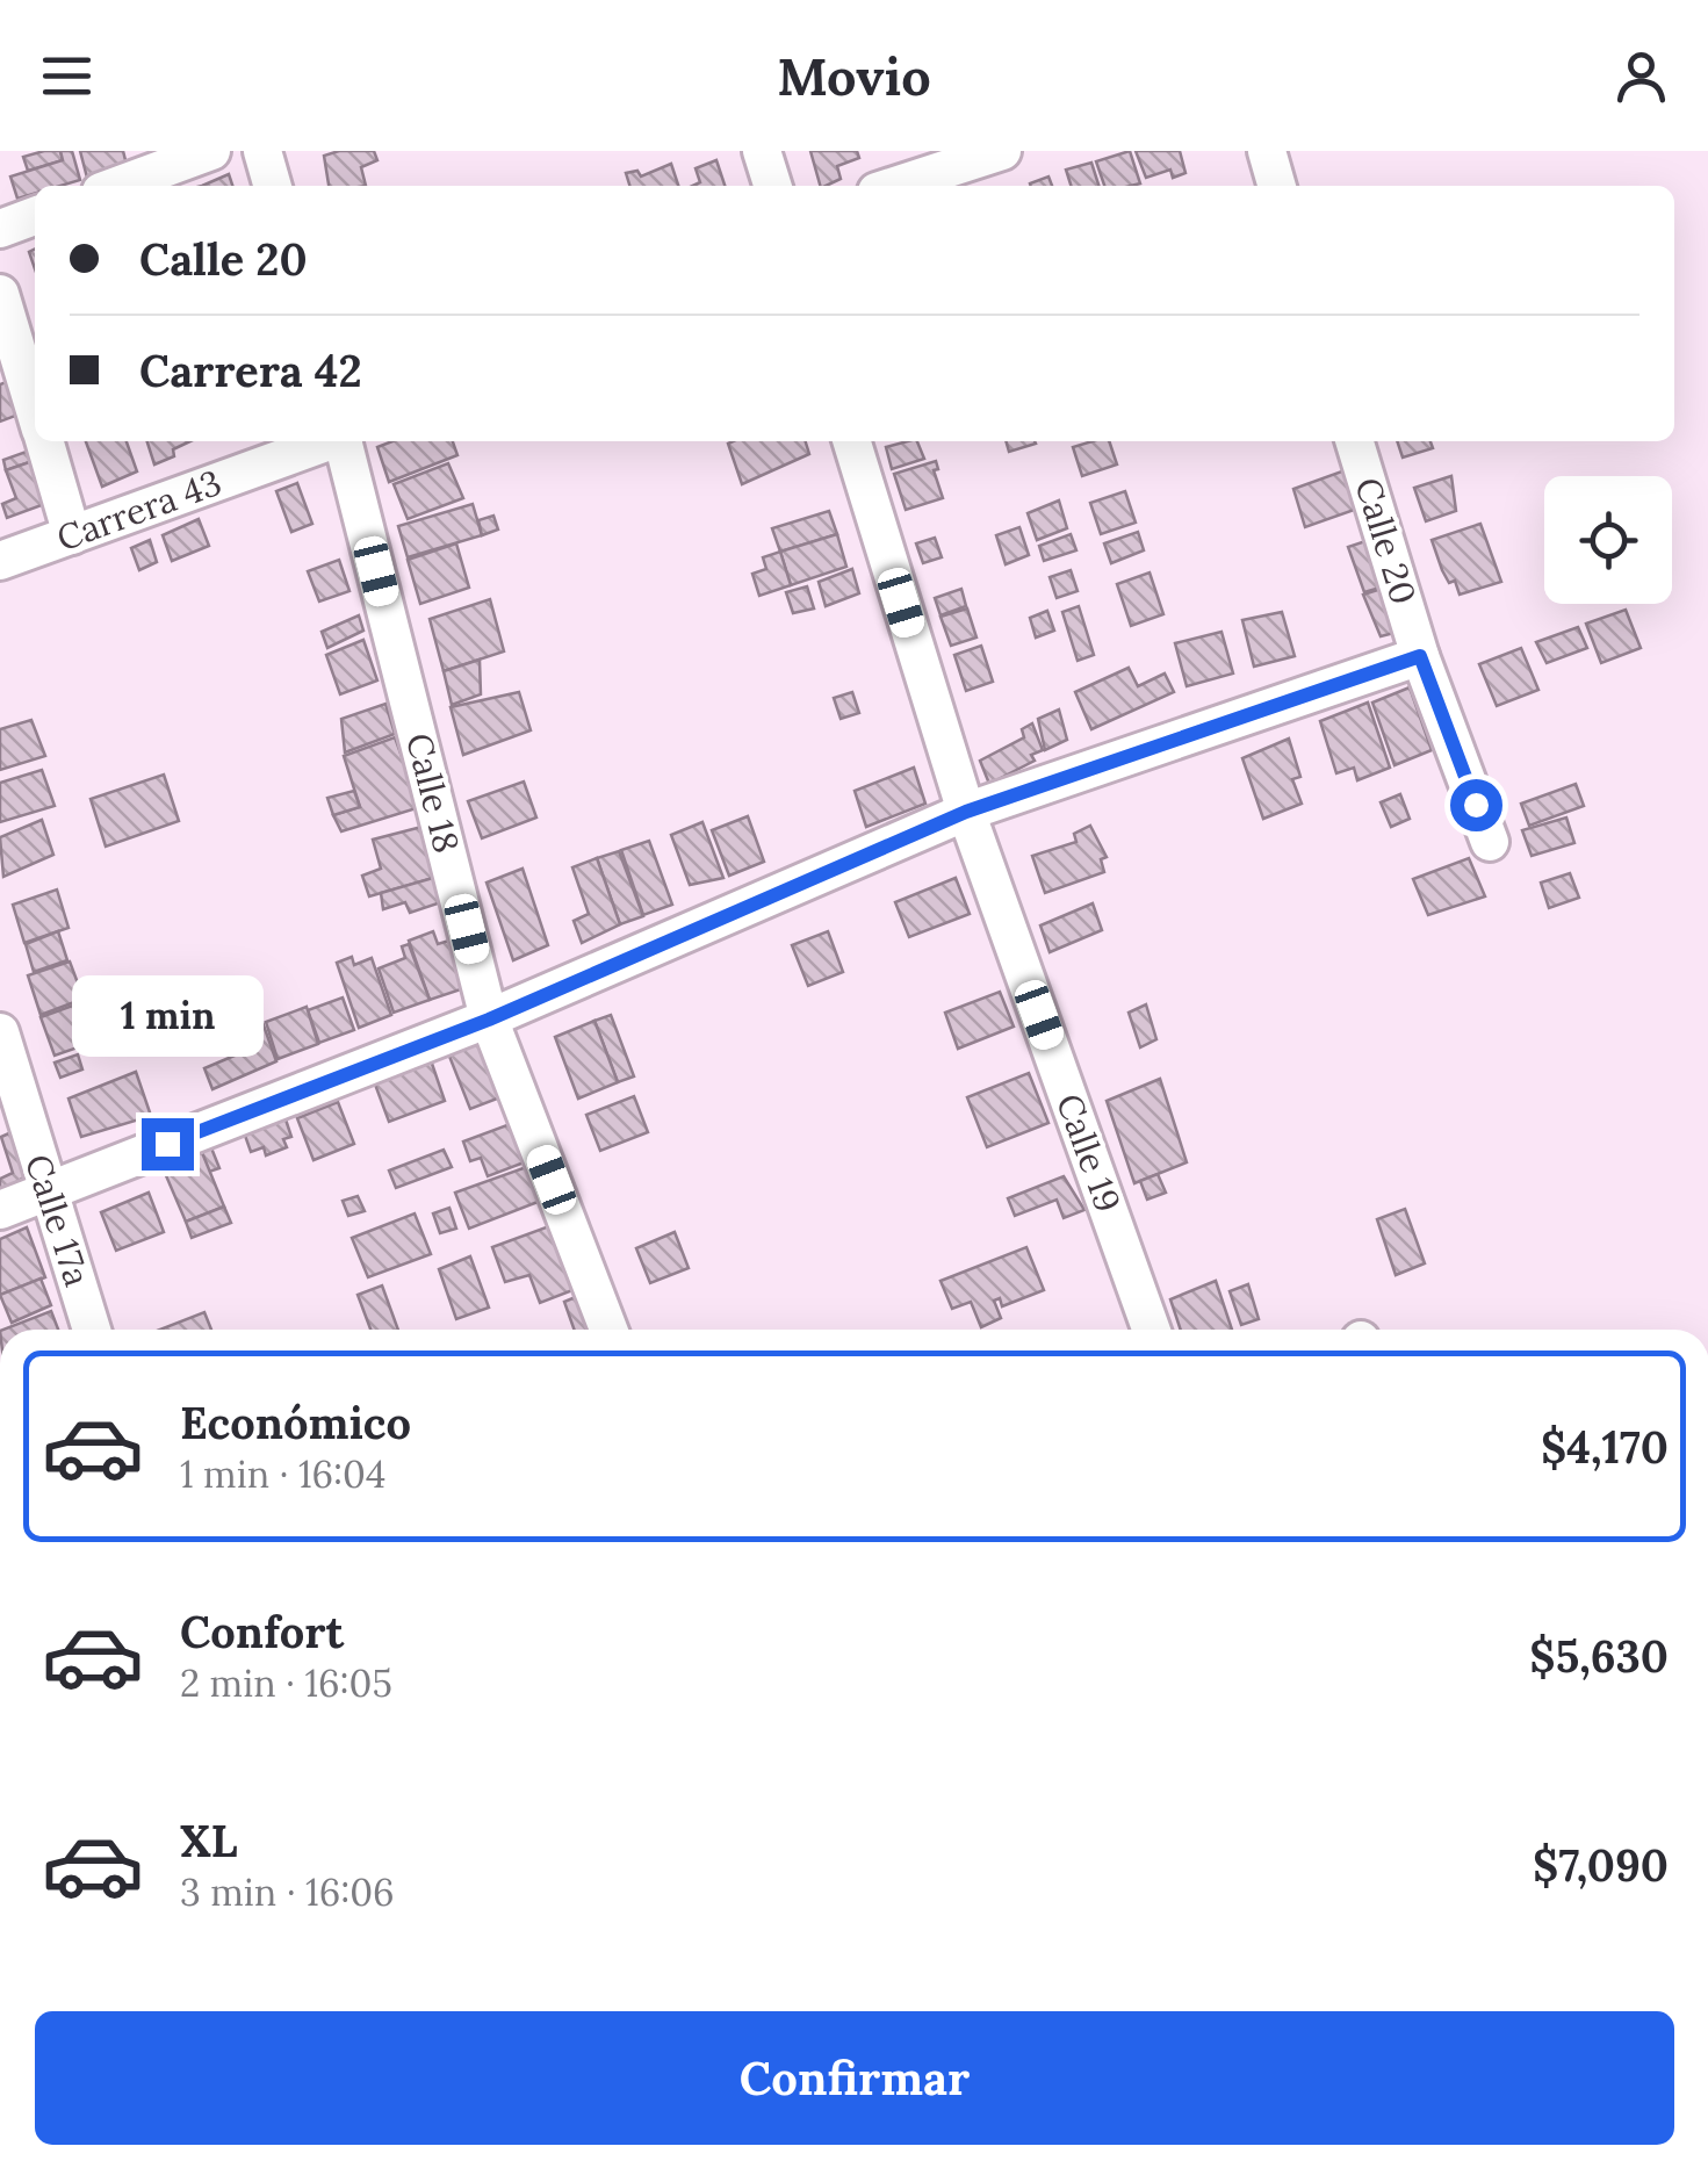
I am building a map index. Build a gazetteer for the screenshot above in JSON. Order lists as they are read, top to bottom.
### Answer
{
  "streets": {
    "street": [
      "Carrera 43",
      "Calle 20",
      "Calle 18",
      "Calle 19",
      "Calle 17a"
    ]
  },
  "page": {
    "header": "Movio",
    "banner": ["Calle 20", "Carrera 42"],
    "bubble": "1 min",
    "list": [
      {
        "name": "Económico",
        "note": "1 min · 16:04",
        "value": "$4,170"
      },
      {
        "name": "Confort",
        "note": "2 min · 16:05",
        "value": "$5,630"
      },
      {
        "name": "XL",
        "note": "3 min · 16:06",
        "value": "$7,090"
      }
    ],
    "buttons": "Confirmar"
  }
}
